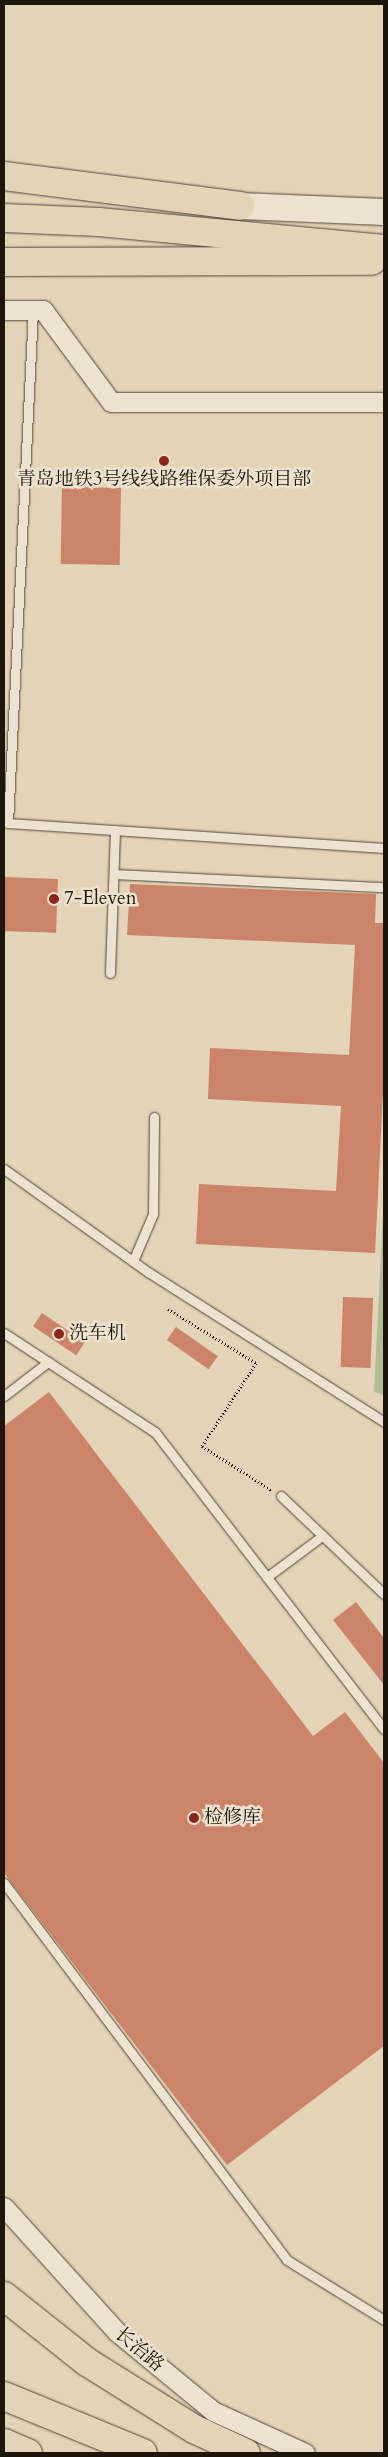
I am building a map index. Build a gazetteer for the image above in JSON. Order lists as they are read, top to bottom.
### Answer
{
  "streets": {
    "street": ["长治路"]
  },
  "places": [
    "青岛地铁3号线线路维保委外项目部",
    "7-Eleven",
    "洗车机",
    "检修库"
  ]
}
